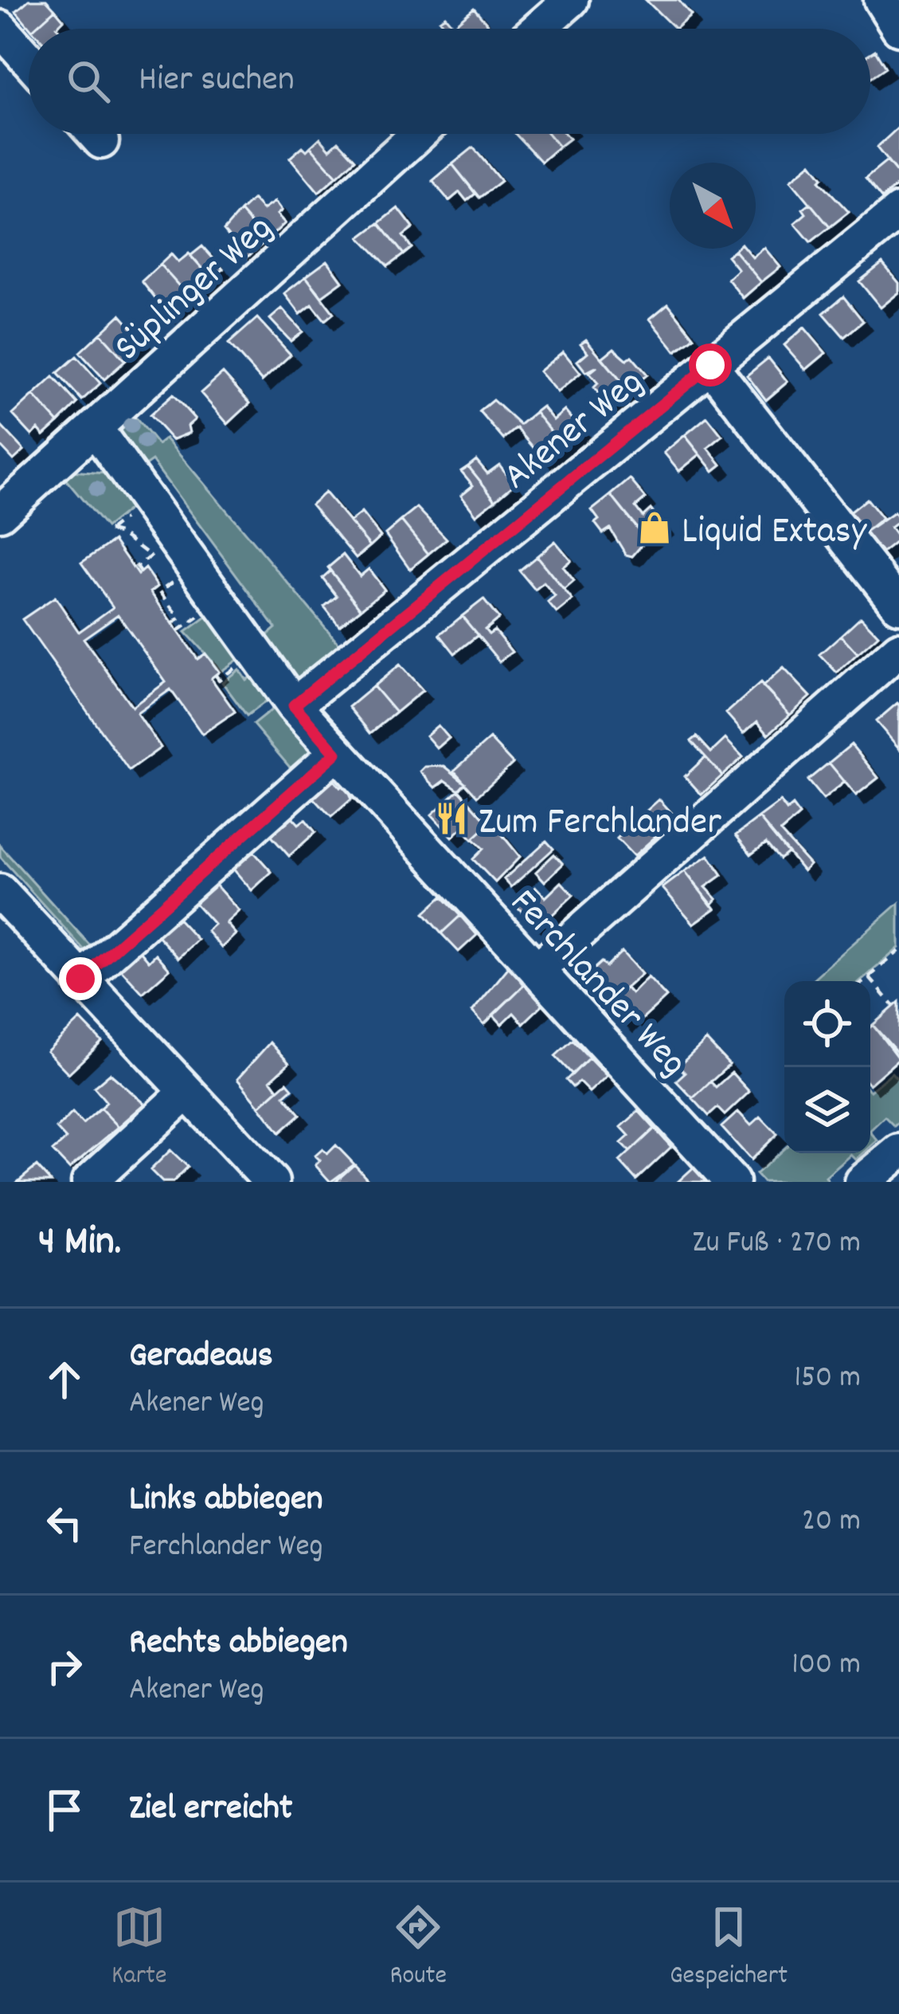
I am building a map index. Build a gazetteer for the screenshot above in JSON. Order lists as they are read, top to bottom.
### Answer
{
  "streets": {
    "street": ["Süplinger Weg", "Akener Weg", "Ferchlander Weg"]
  },
  "crossings": [
    ["Süplinger Weg", "Ferchlander Weg"],
    ["Akener Weg", "Ferchlander Weg"]
  ],
  "places": {
    "shop": ["Liquid Extasy"],
    "restaurant": ["Zum Ferchlander"]
  },
  "north": "bottom right",
  "page": {
    "search": "Hier suchen",
    "heading": ["4 Min.", "Zu Fuß · 270 m"],
    "list": [
      ["Geradeaus", "Akener Weg", "150 m"],
      ["Links abbiegen", "Ferchlander Weg", "20 m"],
      ["Rechts abbiegen", "Akener Weg", "100 m"],
      "Ziel erreicht"
    ],
    "nav": ["Karte", "Route", "Gespeichert"]
  }
}
